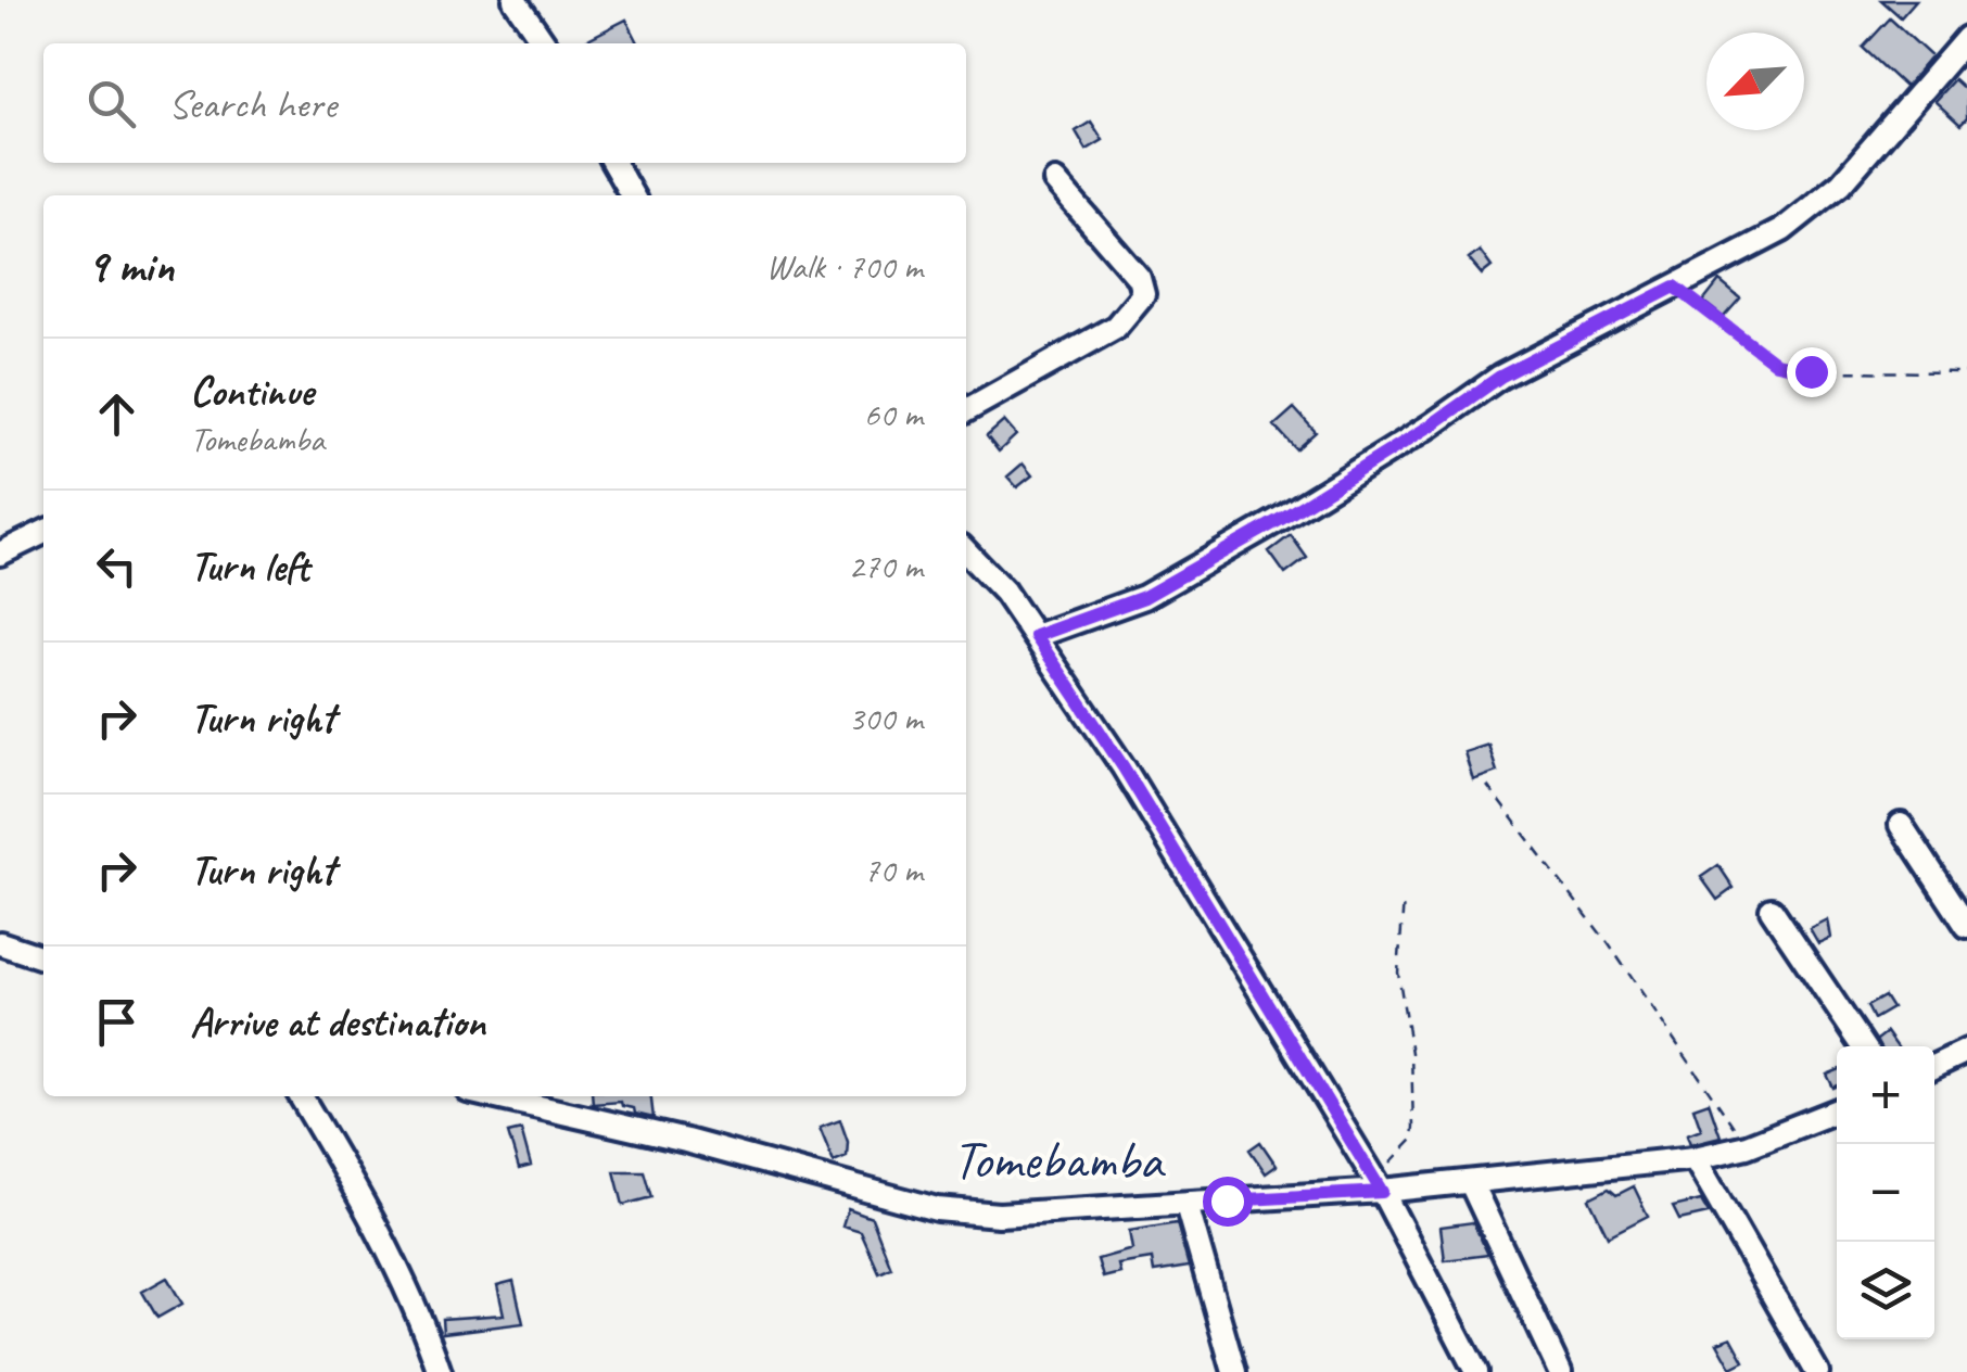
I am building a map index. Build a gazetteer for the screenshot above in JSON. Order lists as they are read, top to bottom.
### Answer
{
  "streets": {
    "street": ["Tomebamba"]
  },
  "north": "bottom left",
  "page": {
    "search": "Search here",
    "heading": ["9 min", "Walk · 700 m"],
    "list": [
      ["Continue", "Tomebamba", "60 m"],
      ["Turn left", "270 m"],
      ["Turn right", "300 m"],
      ["Turn right", "70 m"],
      "Arrive at destination"
    ],
    "map_buttons": ["+", "−"]
  }
}
